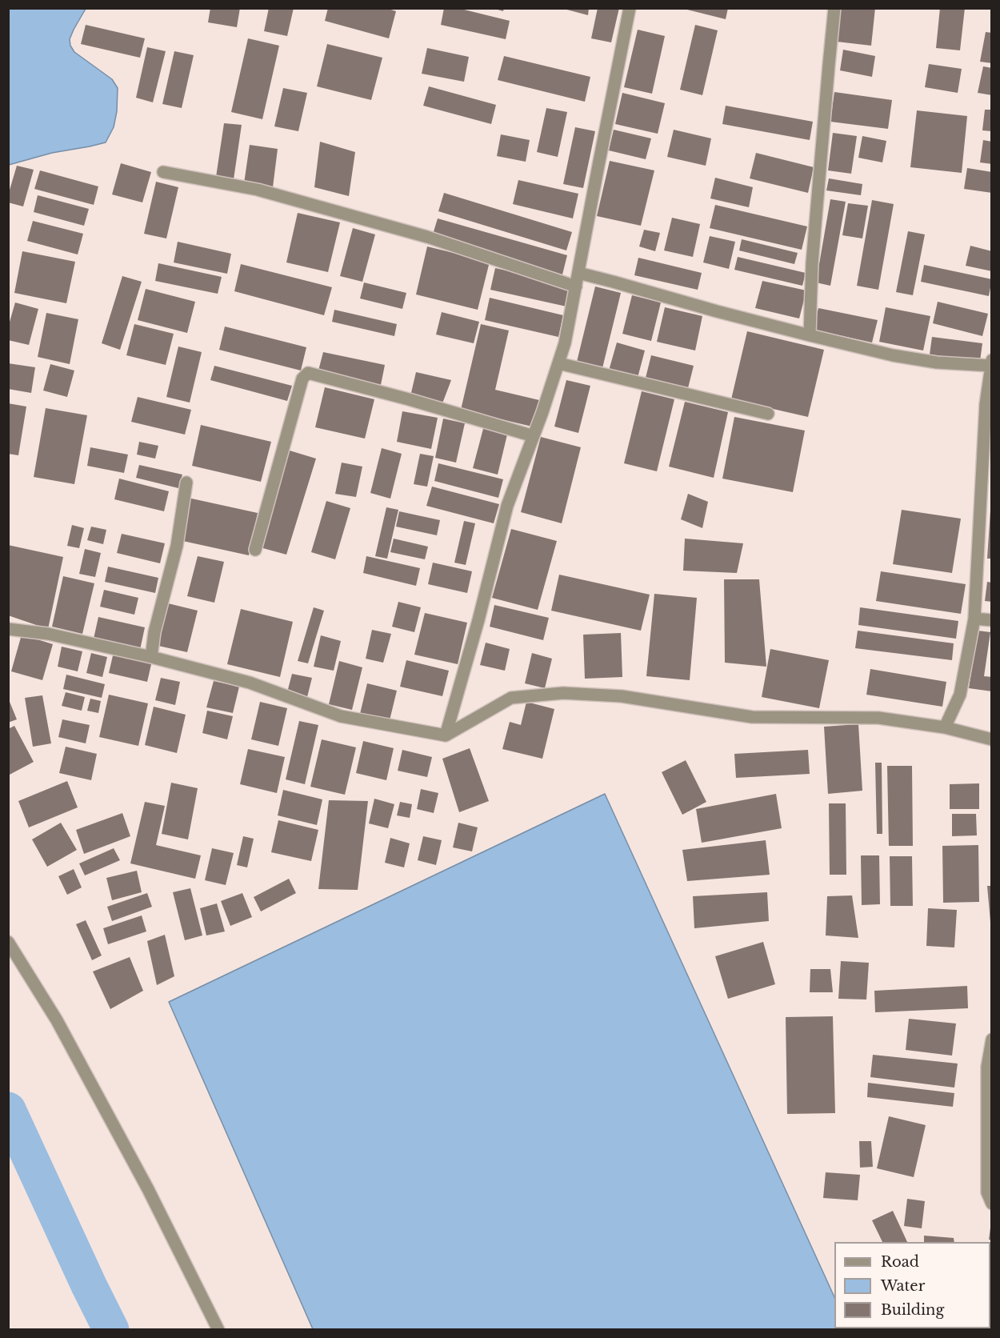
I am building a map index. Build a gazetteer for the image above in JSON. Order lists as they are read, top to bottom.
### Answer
{
  "legend": ["Road", "Water", "Building"]
}
